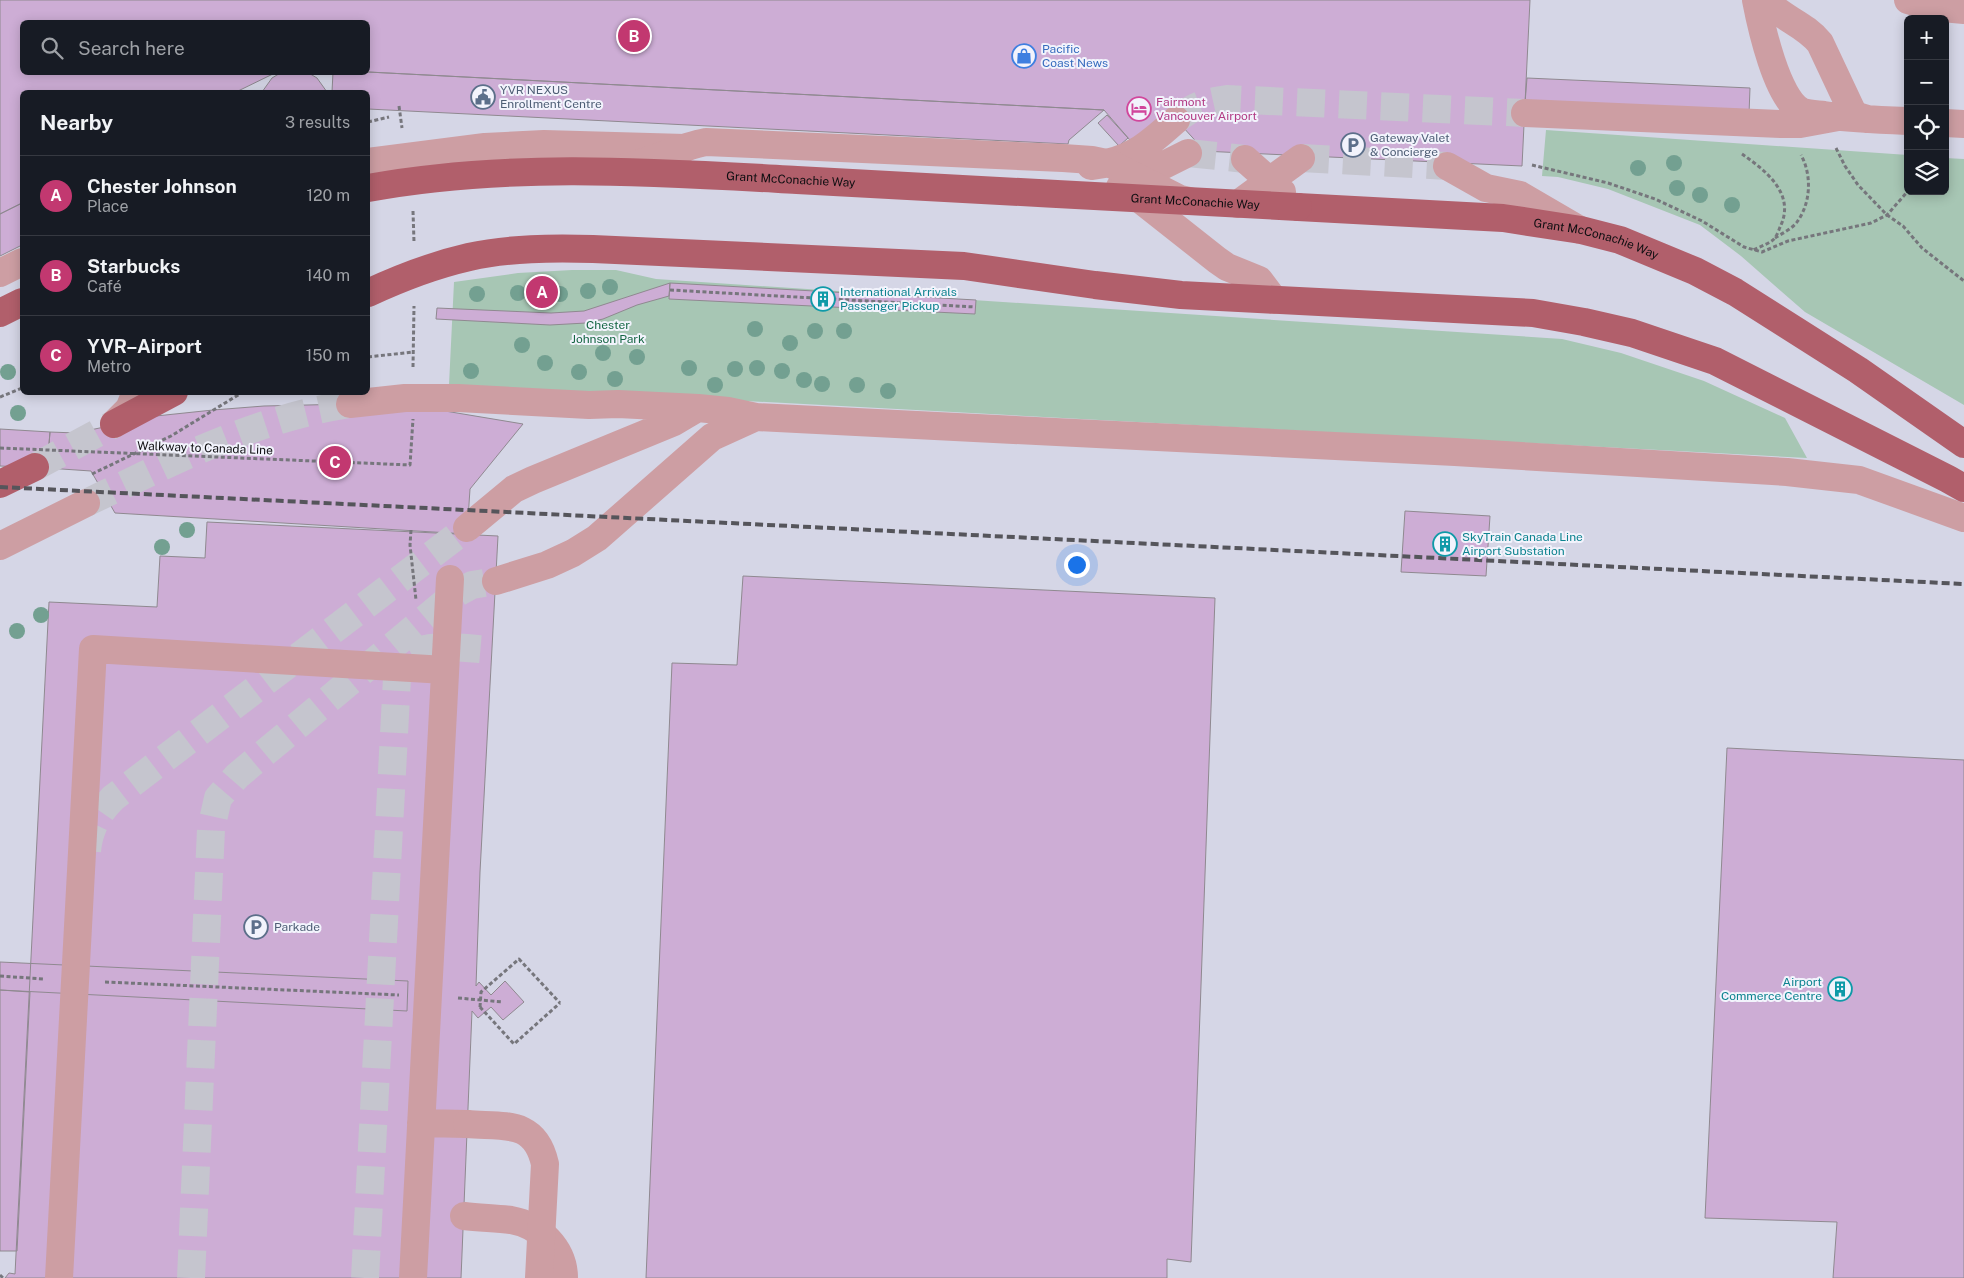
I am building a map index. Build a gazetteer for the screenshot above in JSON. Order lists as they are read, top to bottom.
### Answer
{
  "streets": {
    "main road": ["Grant McConachie Way"],
    "path": ["Walkway to Canada Line"]
  },
  "parks": ["Chester Johnson Park"],
  "places": {
    "shop": ["Pacific Coast News"],
    "public building": ["YVR NEXUS Enrollment Centre"],
    "hotel": ["Fairmont Vancouver Airport"],
    "parking": ["Gateway Valet & Concierge", "Parkade"],
    "building": ["International Arrivals Passenger Pickup", "SkyTrain Canada Line Airport Substation", "Airport Commerce Centre"]
  },
  "page": {
    "map_buttons": ["+", "−"],
    "pins": ["B", "A", "C"],
    "search": "Search here",
    "heading": ["Nearby", "3 results"],
    "list": [
      {
        "mark": "A",
        "name": "Chester Johnson",
        "note": "Place",
        "value": "120 m"
      },
      {
        "mark": "B",
        "name": "Starbucks",
        "note": "Café",
        "value": "140 m"
      },
      {
        "mark": "C",
        "name": "YVR–Airport",
        "note": "Metro",
        "value": "150 m"
      }
    ]
  }
}
